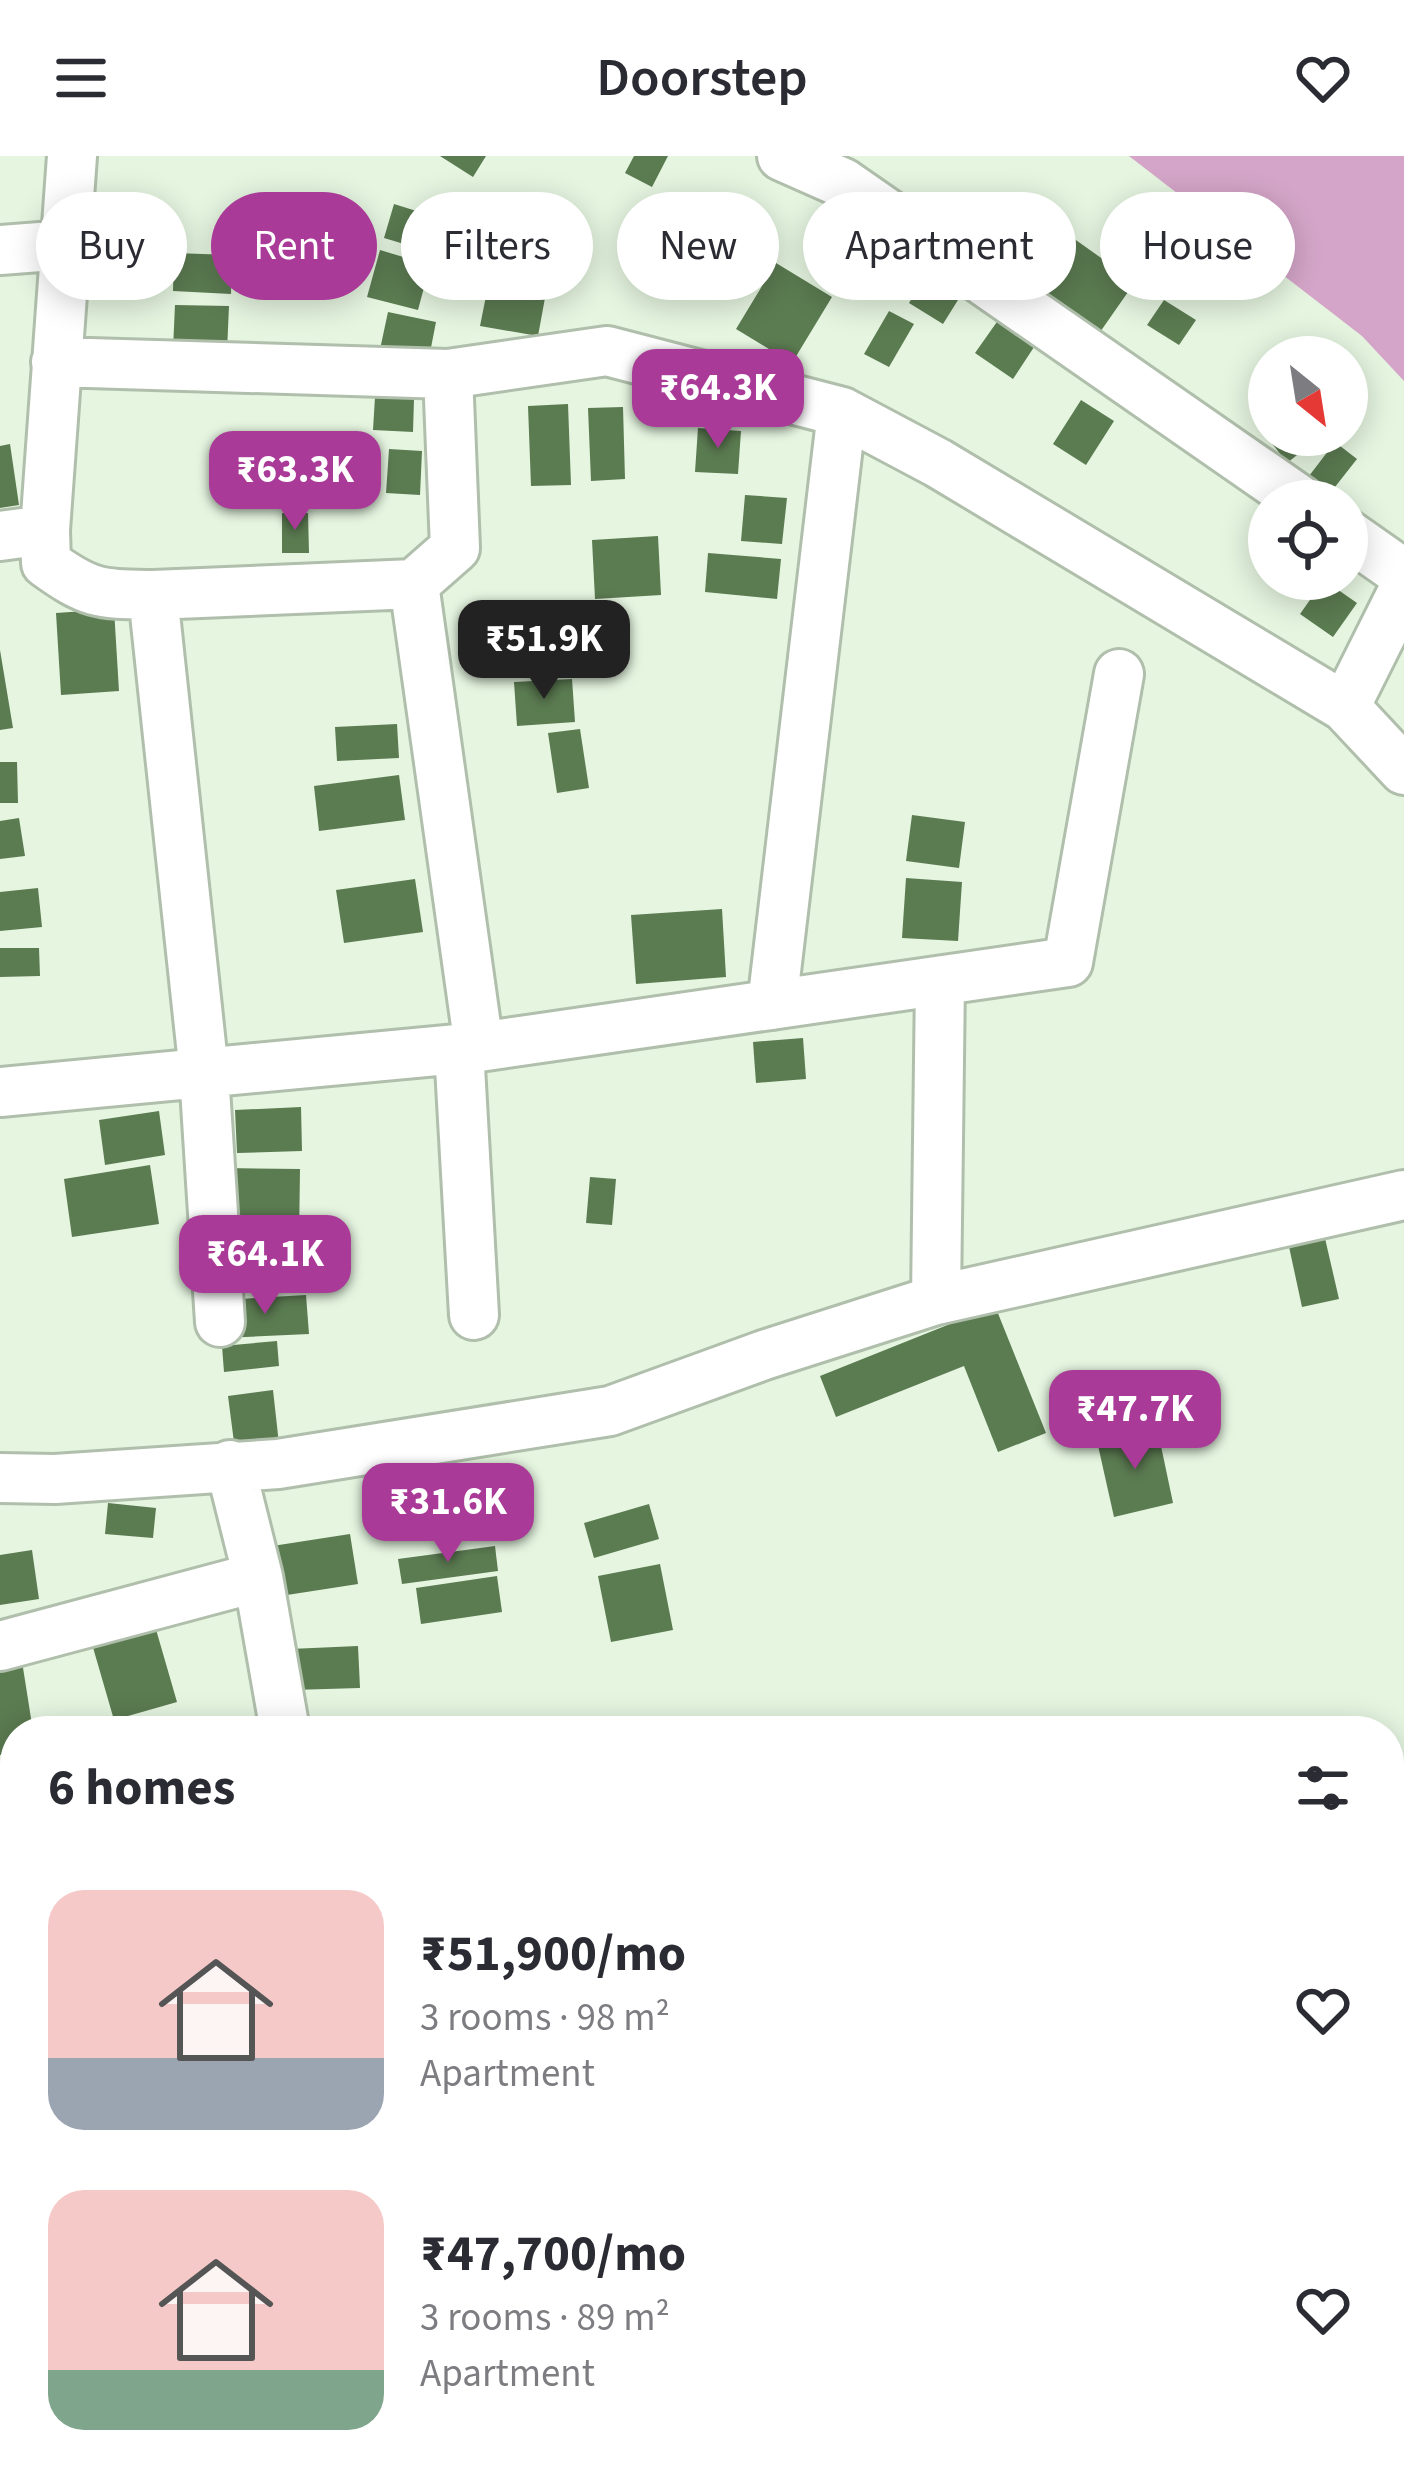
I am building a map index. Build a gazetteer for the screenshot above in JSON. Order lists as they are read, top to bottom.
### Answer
{
  "north": "bottom right",
  "page": {
    "header": "Doorstep",
    "chip": [
      "Buy",
      "Rent",
      "Filters",
      "New",
      "Apartment",
      "House"
    ],
    "price": [
      "₹64.3K",
      "₹63.3K",
      "₹51.9K",
      "₹64.1K",
      "₹47.7K",
      "₹31.6K"
    ],
    "heading": "6 homes",
    "list": [
      {
        "name": "₹51,900/mo",
        "note": "3 rooms · 98 m² · Apartment"
      },
      {
        "name": "₹47,700/mo",
        "note": "3 rooms · 89 m² · Apartment"
      }
    ]
  }
}
